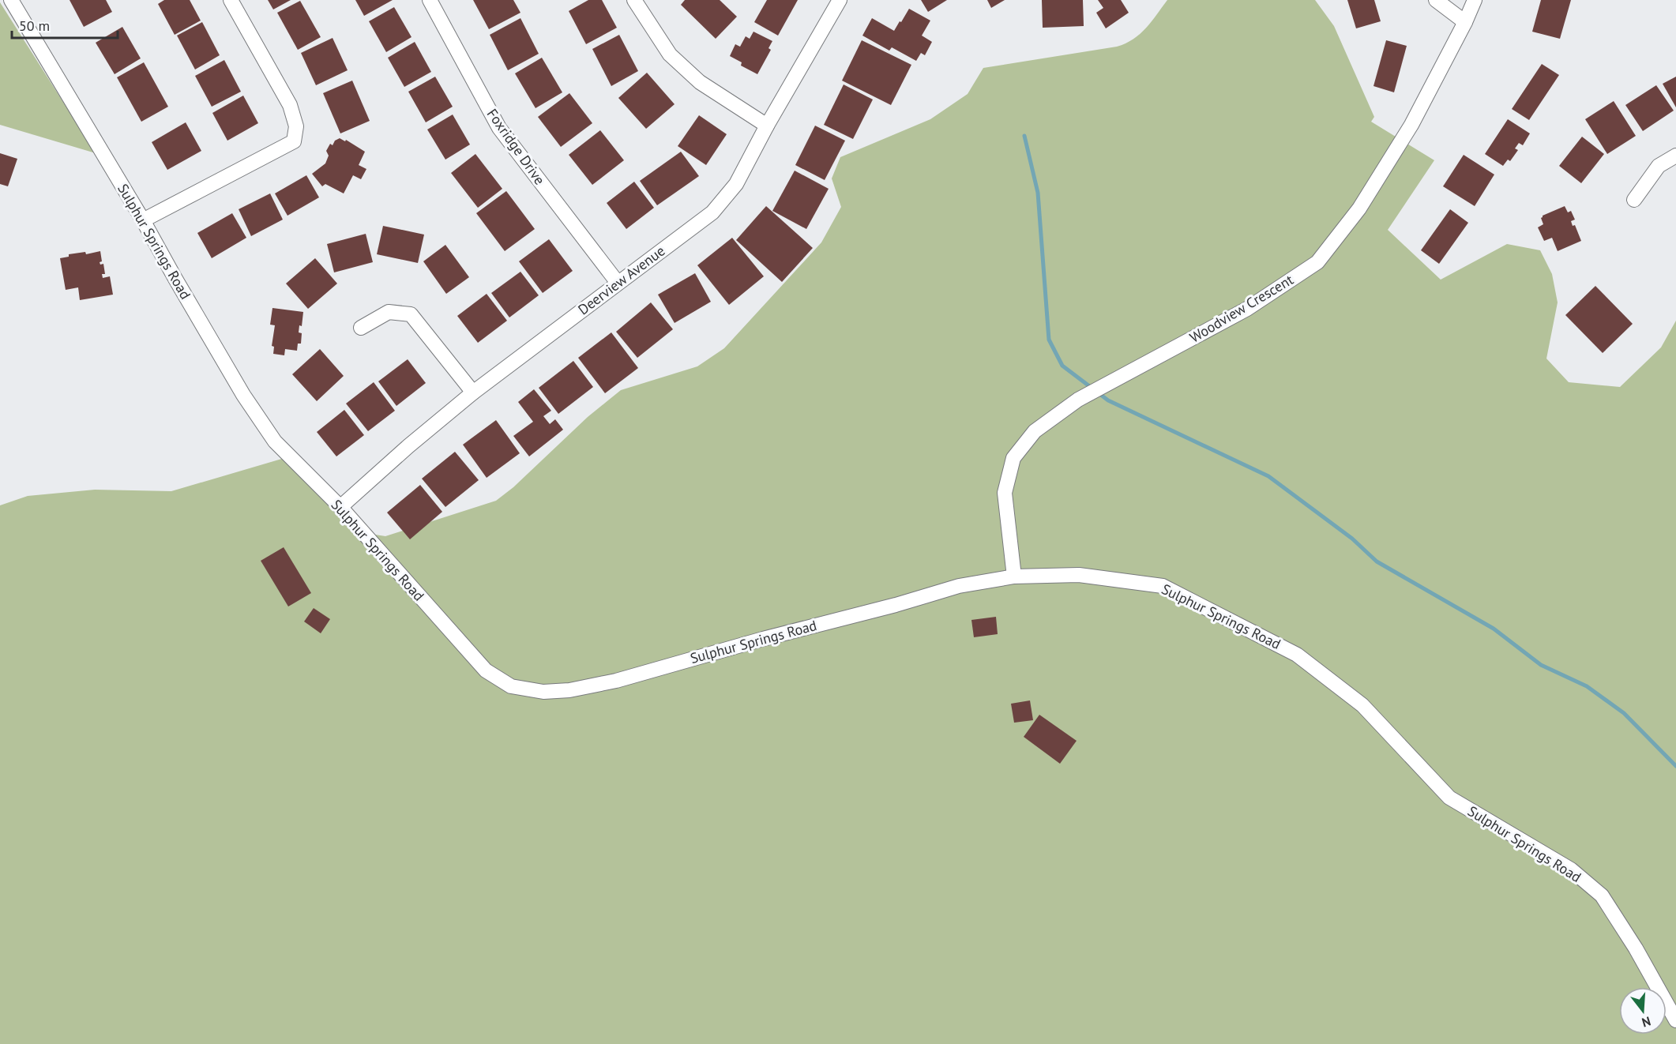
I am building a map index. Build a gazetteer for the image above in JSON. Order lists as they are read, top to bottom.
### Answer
{
  "streets": {
    "street": [
      "Foxridge Drive",
      "Sulphur Springs Road",
      "Deerview Avenue",
      "Woodview Crescent"
    ]
  },
  "crossings": [
    ["Foxridge Drive", "Deerview Avenue"],
    ["Sulphur Springs Road", "Deerview Avenue"],
    ["Sulphur Springs Road", "Woodview Crescent"]
  ],
  "scale_bar": "50 m",
  "north": "bottom"
}
